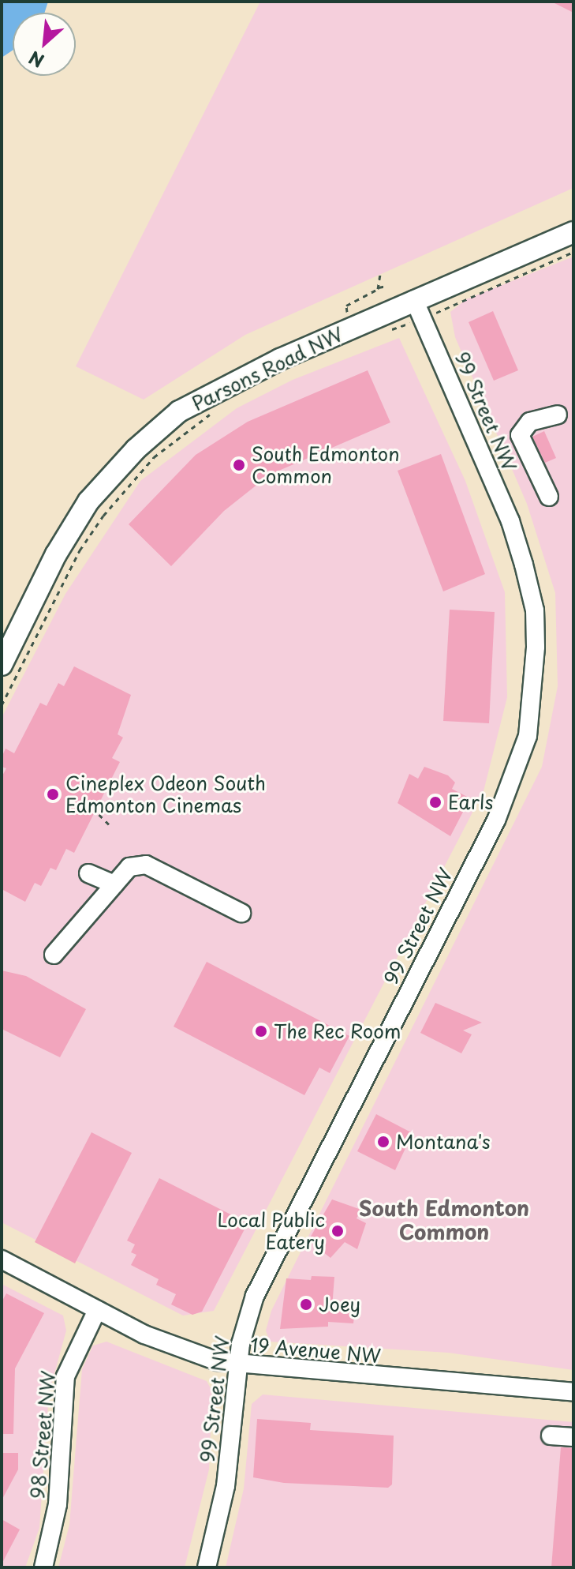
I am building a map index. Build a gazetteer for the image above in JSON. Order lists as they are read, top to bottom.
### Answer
{
  "streets": {
    "main road": ["Parsons Road NW"],
    "street": ["99 Street NW", "19 Avenue NW", "98 Street NW"]
  },
  "crossings": [
    ["Parsons Road NW", "99 Street NW"],
    ["99 Street NW", "19 Avenue NW"],
    ["19 Avenue NW", "98 Street NW"]
  ],
  "districts": ["South Edmonton Common"],
  "places": [
    "South Edmonton Common",
    "Cineplex Odeon South Edmonton Cinemas",
    "Earls",
    "The Rec Room",
    "Montana's",
    "Local Public Eatery",
    "Joey"
  ],
  "north": "bottom left"
}
